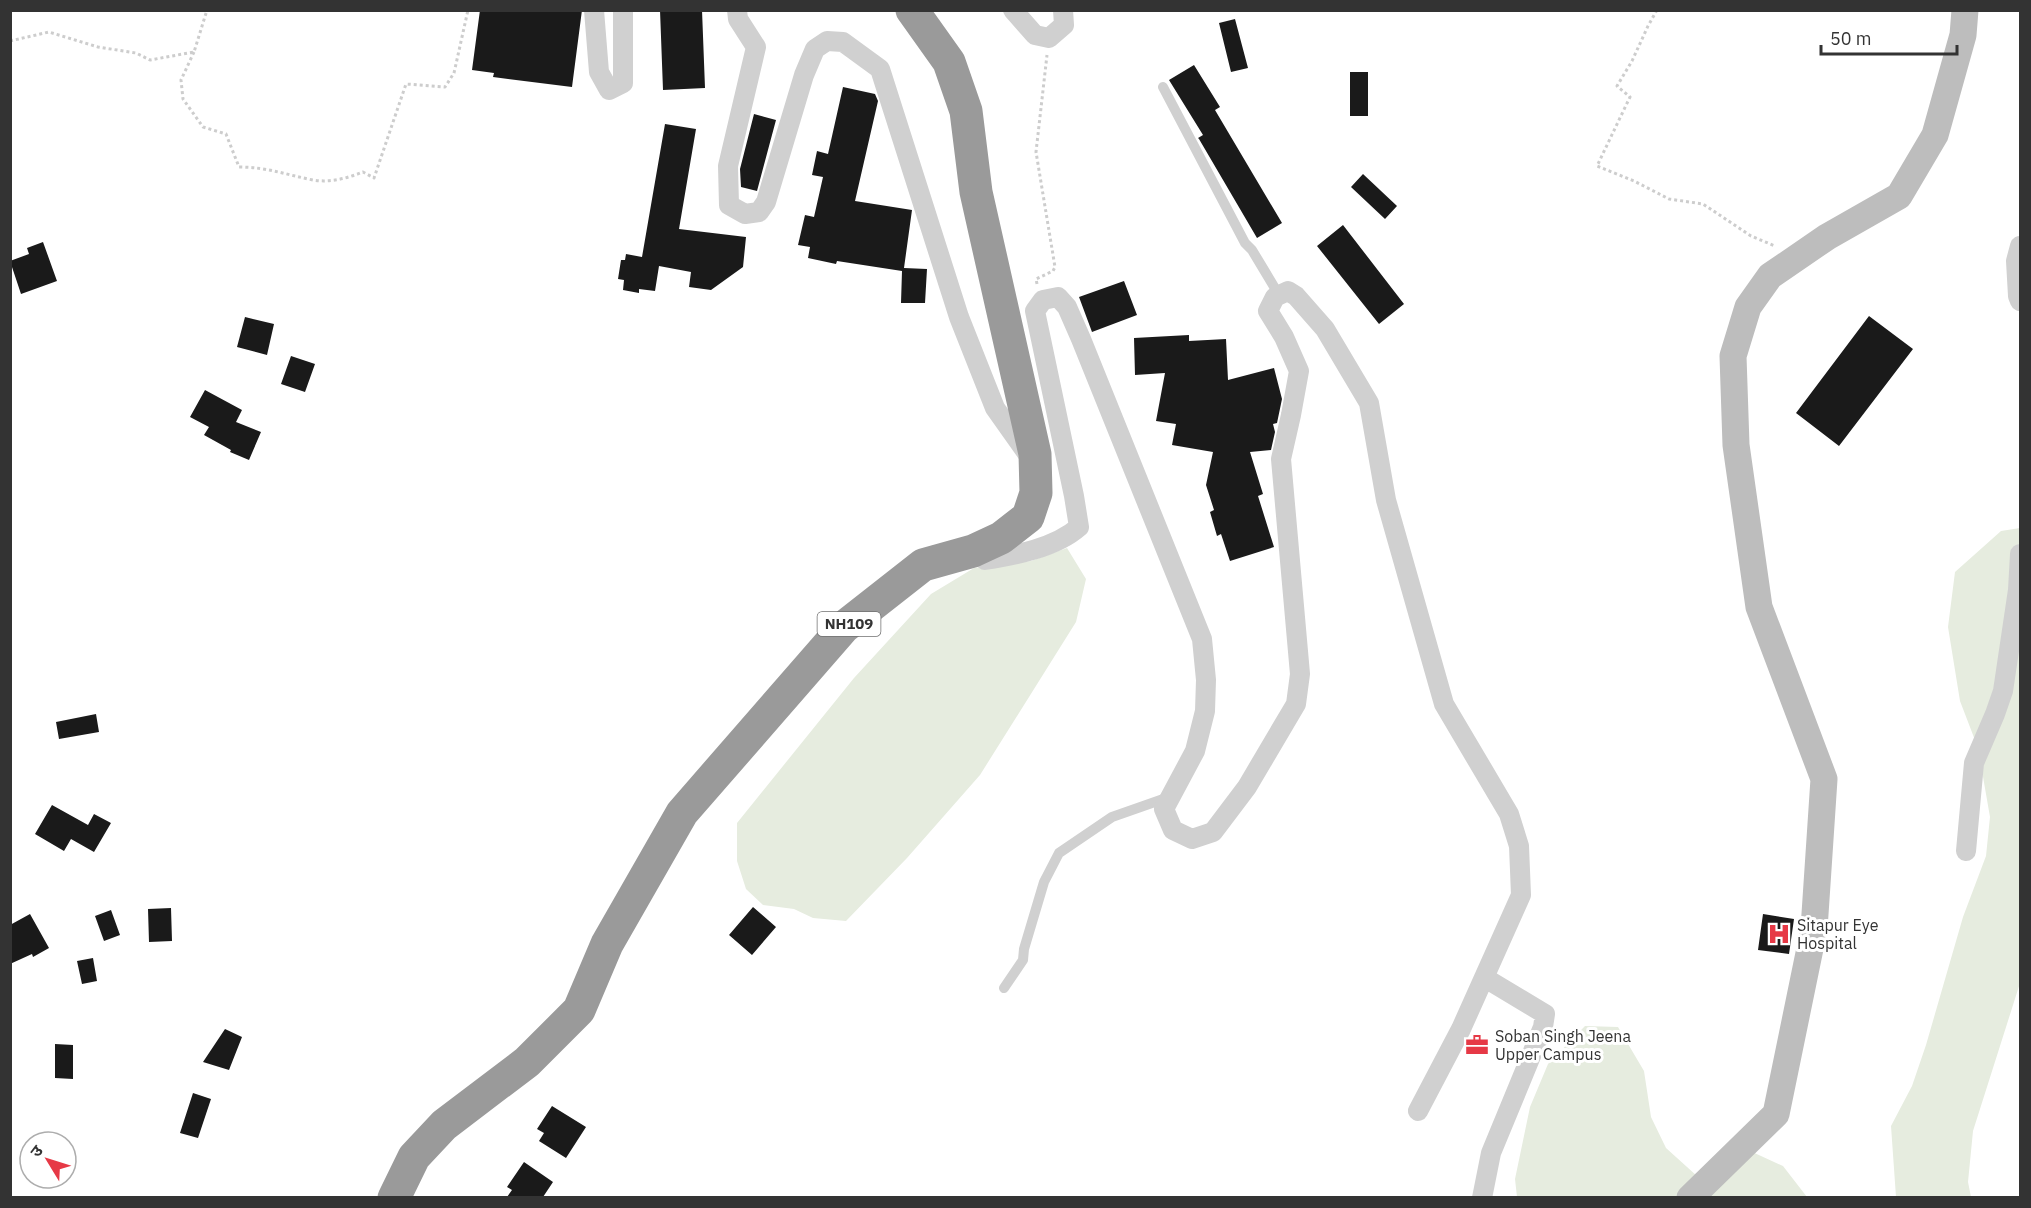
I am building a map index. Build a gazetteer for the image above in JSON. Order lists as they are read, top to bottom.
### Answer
{
  "streets": {
    "highway": ["NH109"]
  },
  "places": {
    "hospital": ["Sitapur Eye Hospital"],
    "office": ["Soban Singh Jeena Upper Campus"]
  },
  "scale_bar": "50 m",
  "north": "top left"
}
